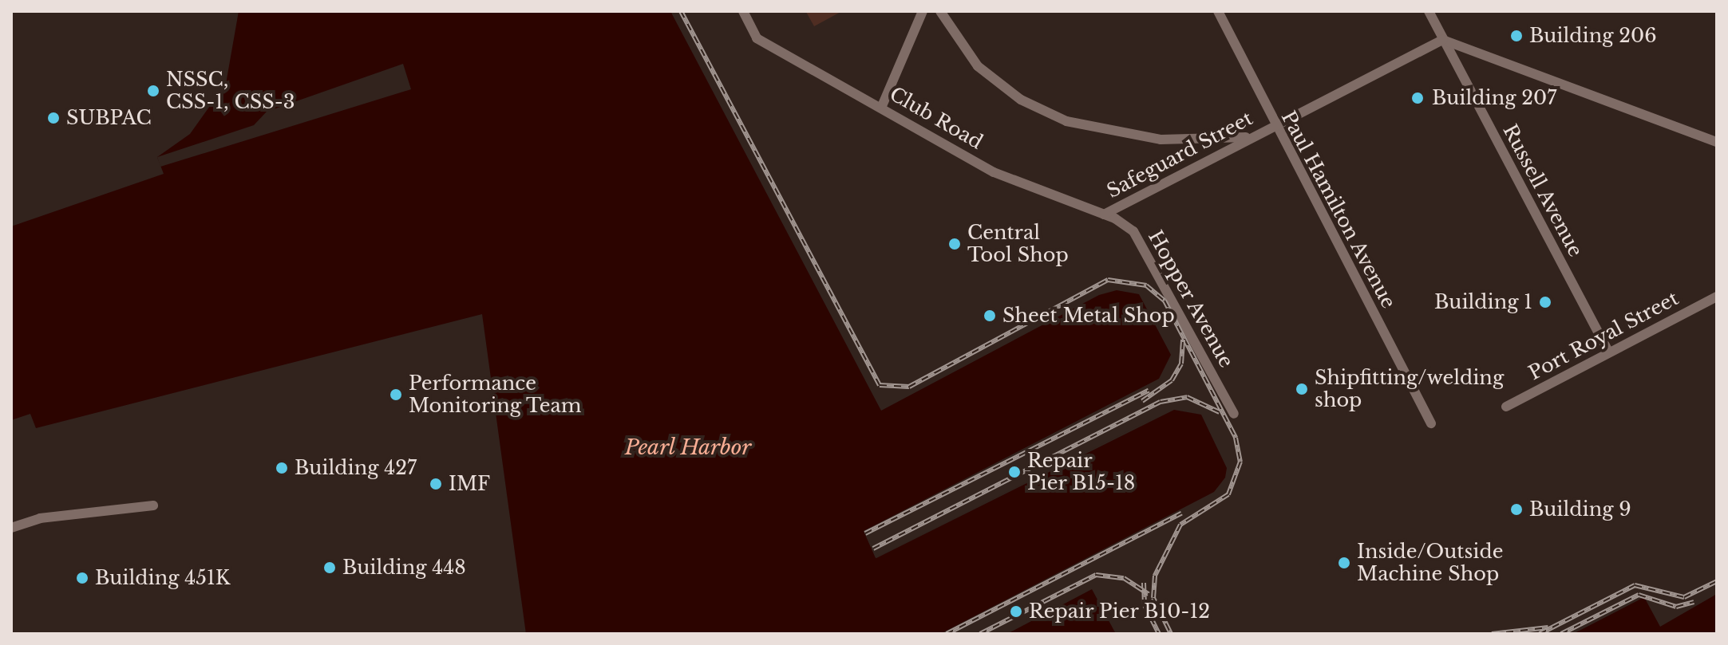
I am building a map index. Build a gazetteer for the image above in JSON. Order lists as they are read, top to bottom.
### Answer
{
  "streets": {
    "street": [
      "Club Road",
      "Safeguard Street",
      "Russell Avenue",
      "Paul Hamilton Avenue",
      "Hopper Avenue",
      "Port Royal Street"
    ]
  },
  "crossings": [
    ["Club Road", "Safeguard Street"],
    ["Club Road", "Hopper Avenue"],
    ["Safeguard Street", "Russell Avenue"],
    ["Safeguard Street", "Paul Hamilton Avenue"],
    ["Safeguard Street", "Hopper Avenue"],
    ["Russell Avenue", "Port Royal Street"]
  ],
  "water": ["Pearl Harbor"],
  "places": [
    "Building 206",
    "NSSC, CSS-1, CSS-3",
    "Building 207",
    "SUBPAC",
    "Central Tool Shop",
    "Building 1",
    "Sheet Metal Shop",
    "Shipfitting/welding shop",
    "Performance Monitoring Team",
    "Building 427",
    "Repair Pier B15-18",
    "IMF",
    "Building 9",
    "Inside/Outside Machine Shop",
    "Building 448",
    "Building 451K",
    "Repair Pier B10-12"
  ]
}
